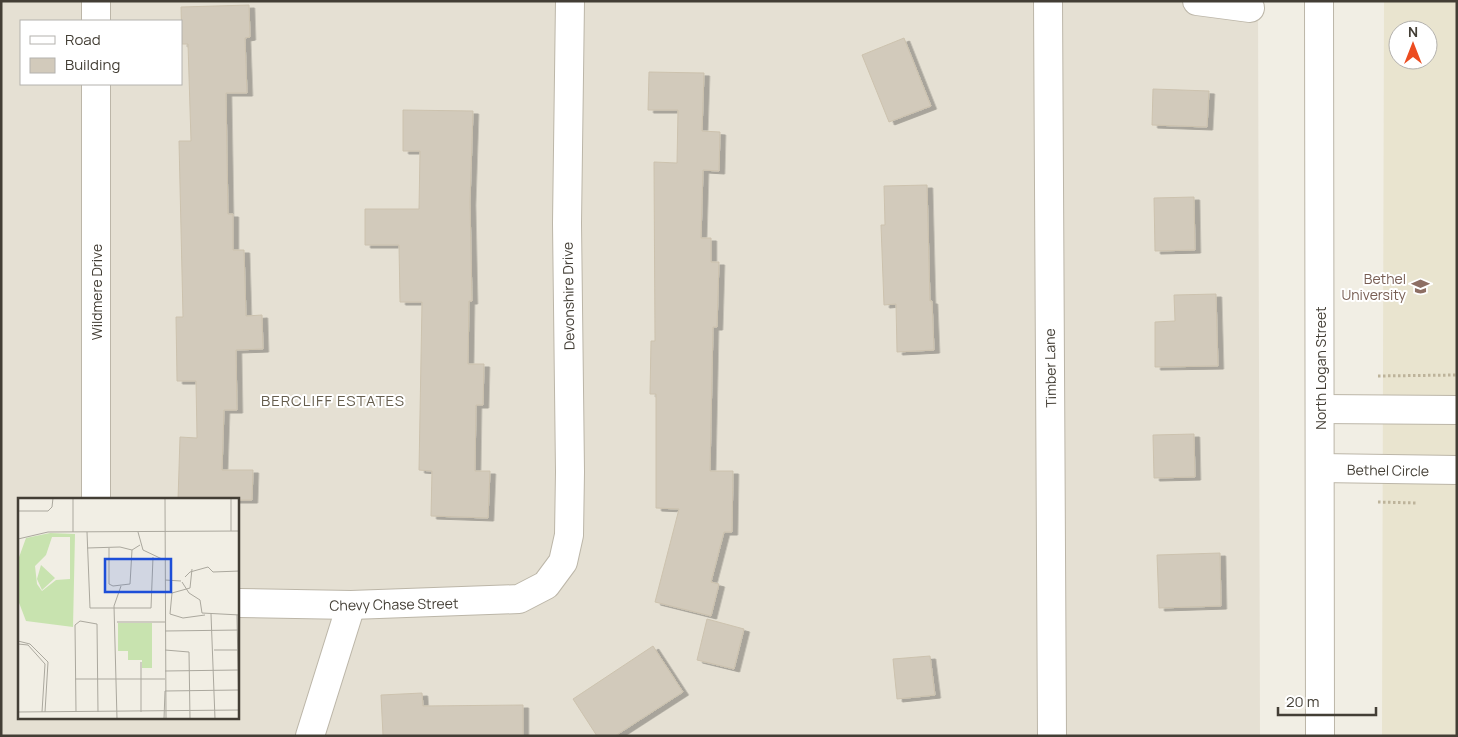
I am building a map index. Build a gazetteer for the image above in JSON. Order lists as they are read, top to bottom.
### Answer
{
  "streets": {
    "street": [
      "Wildmere Drive",
      "Devonshire Drive",
      "Timber Lane",
      "North Logan Street",
      "Bethel Circle",
      "Chevy Chase Street"
    ]
  },
  "crossings": [
    ["Devonshire Drive", "Chevy Chase Street"],
    ["North Logan Street", "Bethel Circle"]
  ],
  "districts": ["BERCLIFF ESTATES"],
  "places": {
    "school or university": ["Bethel University"]
  },
  "legend": ["Road", "Building"],
  "scale_bar": "20 m",
  "north": "top"
}
